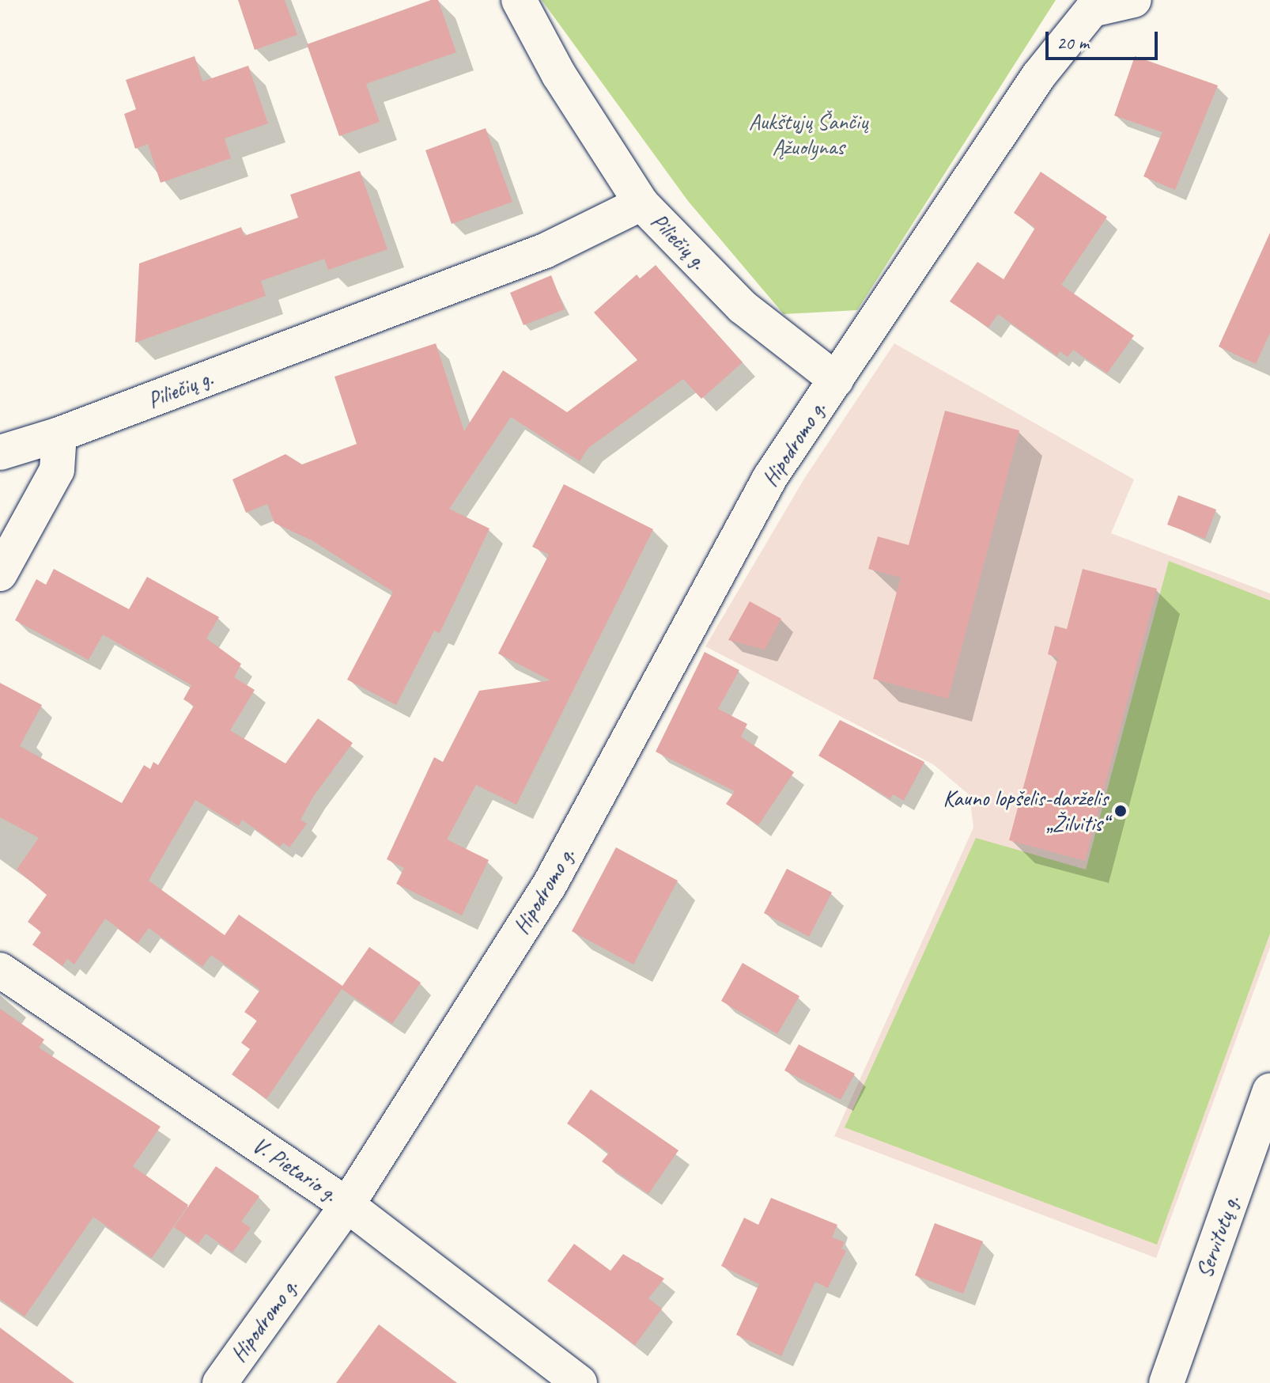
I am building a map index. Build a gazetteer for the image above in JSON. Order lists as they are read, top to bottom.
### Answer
{
  "streets": {
    "street": [
      "Piliečių g.",
      "Hipodromo g.",
      "V. Pietario g.",
      "Servitutų g."
    ]
  },
  "crossings": [
    ["Piliečių g.", "Hipodromo g."],
    ["Hipodromo g.", "V. Pietario g."]
  ],
  "parks": ["Aukštųjų Šančių Ąžuolynas"],
  "places": ["Kauno lopšelis-darželis „Žilvitis“"],
  "scale_bar": "20 m"
}
